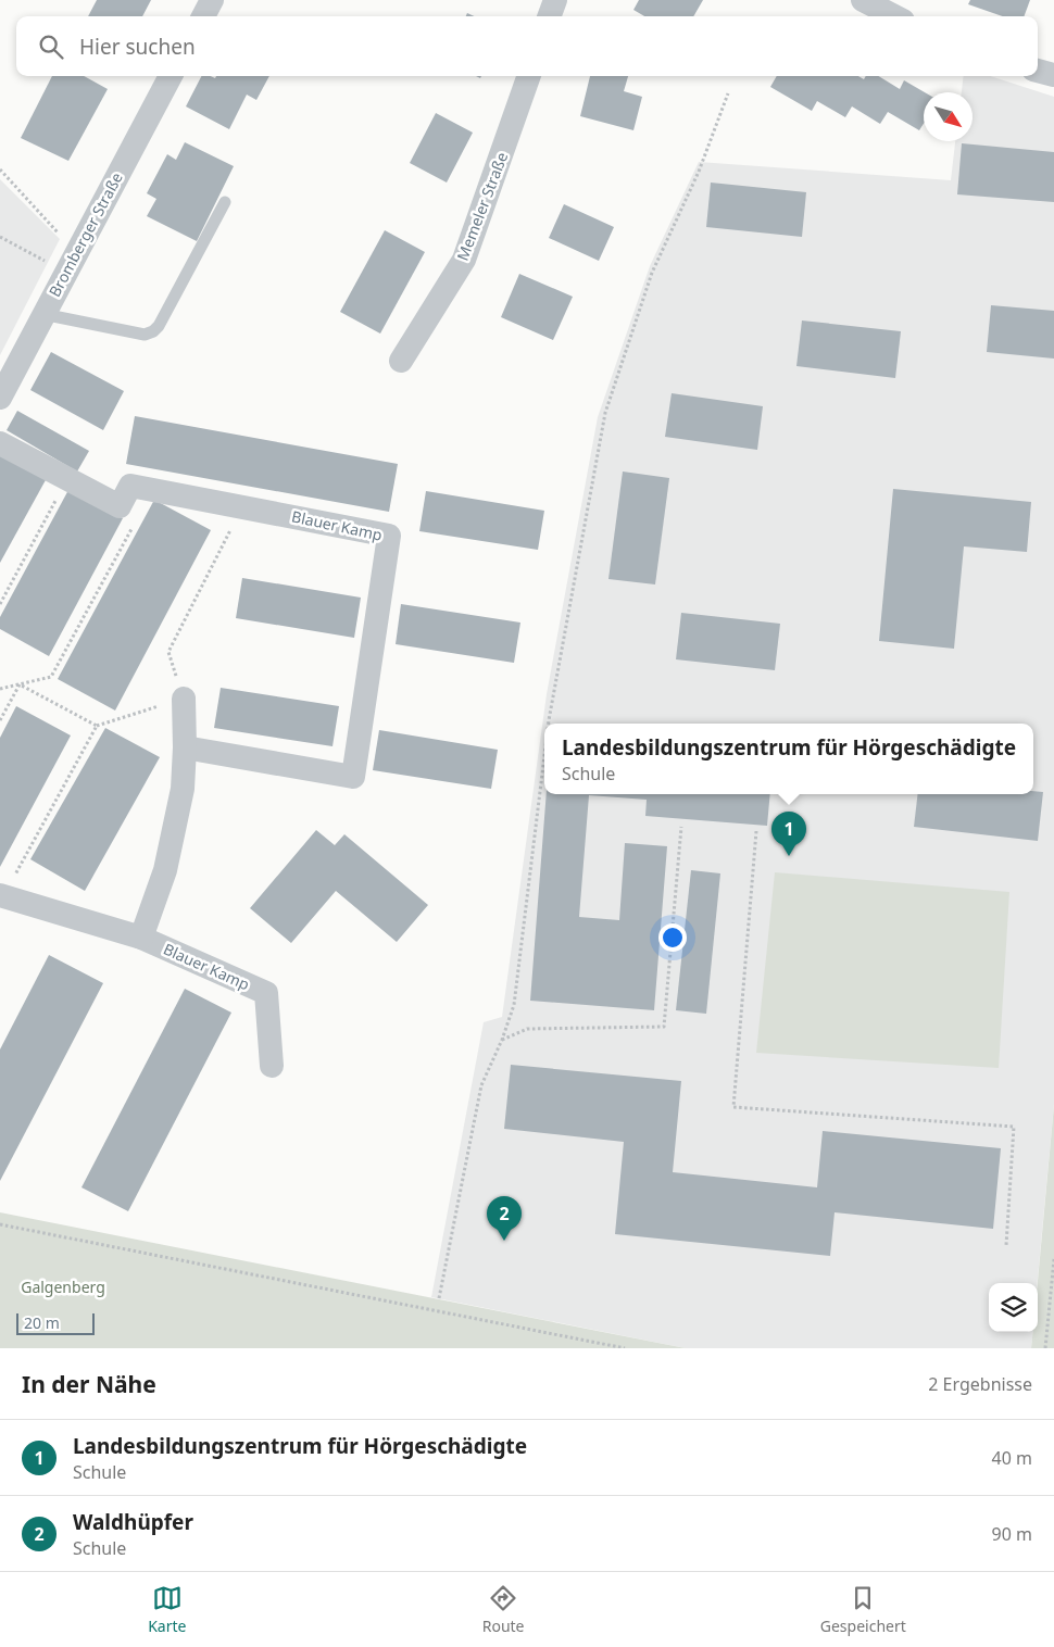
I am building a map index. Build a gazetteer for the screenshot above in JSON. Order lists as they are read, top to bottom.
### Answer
{
  "streets": {
    "street": ["Memeler Straße", "Bromberger Straße", "Blauer Kamp"]
  },
  "parks": ["Galgenberg"],
  "scale_bar": "20 m",
  "north": "bottom right",
  "page": {
    "search": "Hier suchen",
    "popup": ["Landesbildungszentrum für Hörgeschädigte", "Schule"],
    "pins": ["1", "2"],
    "scale": "20 m",
    "heading": ["In der Nähe", "2 Ergebnisse"],
    "list": [
      {
        "mark": "1",
        "name": "Landesbildungszentrum für Hörgeschädigte",
        "note": "Schule",
        "value": "40 m"
      },
      {
        "mark": "2",
        "name": "Waldhüpfer",
        "note": "Schule",
        "value": "90 m"
      }
    ],
    "nav": ["Karte", "Route", "Gespeichert"]
  }
}
